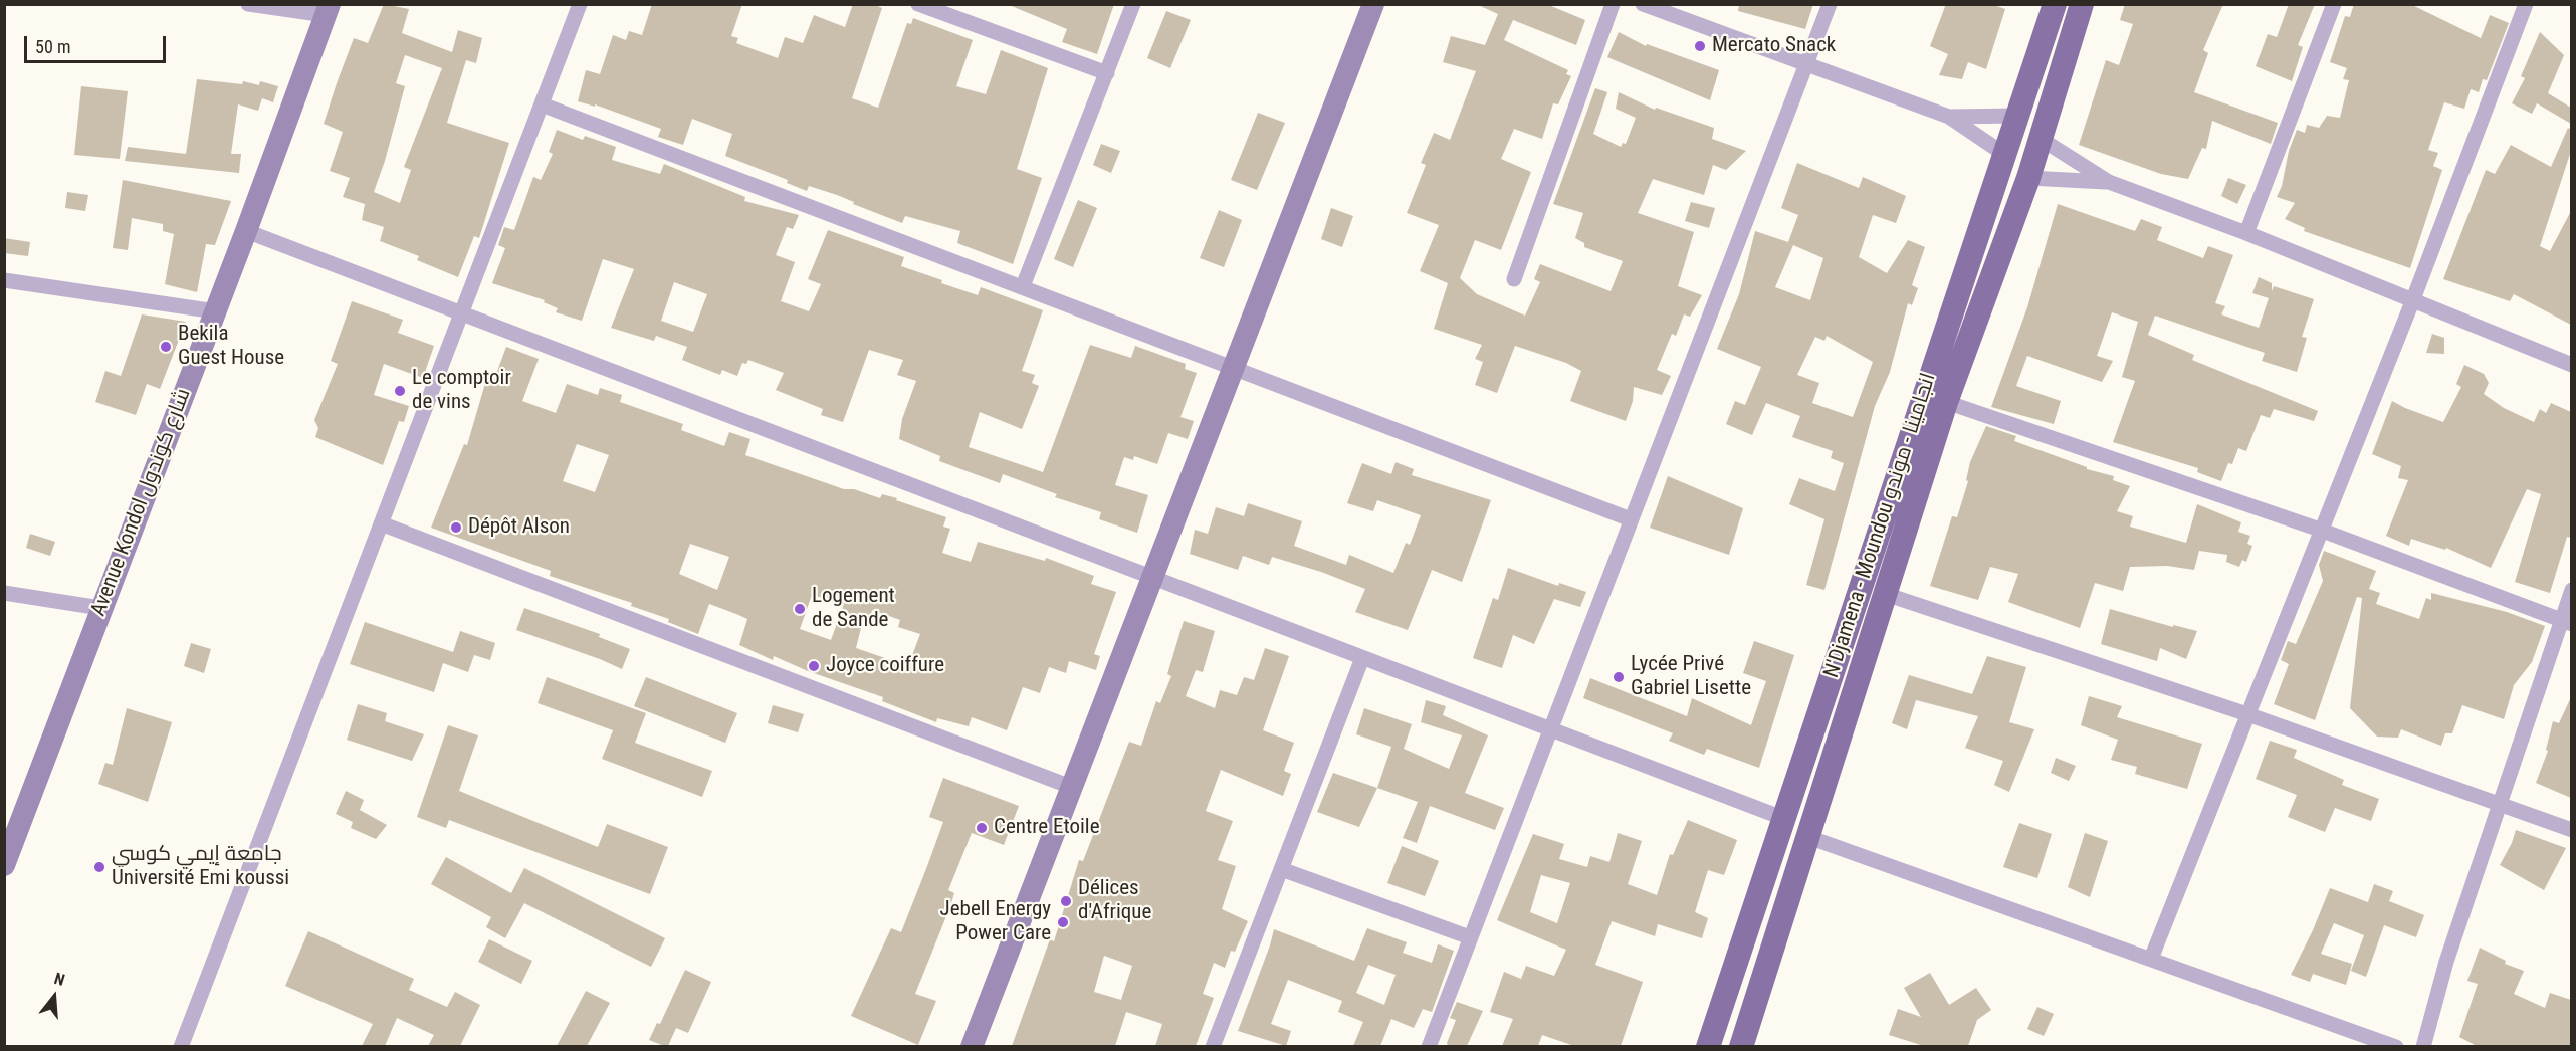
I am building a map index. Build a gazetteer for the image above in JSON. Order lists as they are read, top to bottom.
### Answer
{
  "streets": {
    "main road": ["N'Djamena - Moundou انجامينا - موندو"],
    "street": ["Avenue Kondol شارع كوندول"]
  },
  "places": [
    "Mercato Snack",
    "Bekila Guest House",
    "Le comptoir de vins",
    "Dépôt Alson",
    "Logement de Sande",
    "Joyce coiffure",
    "Lycée Privé Gabriel Lisette",
    "Centre Etoile",
    "جامعة إيمي كوسي Université Emi koussi",
    "Délices d'Afrique",
    "Jebell Energy Power Care"
  ],
  "scale_bar": "50 m",
  "north": "top"
}
